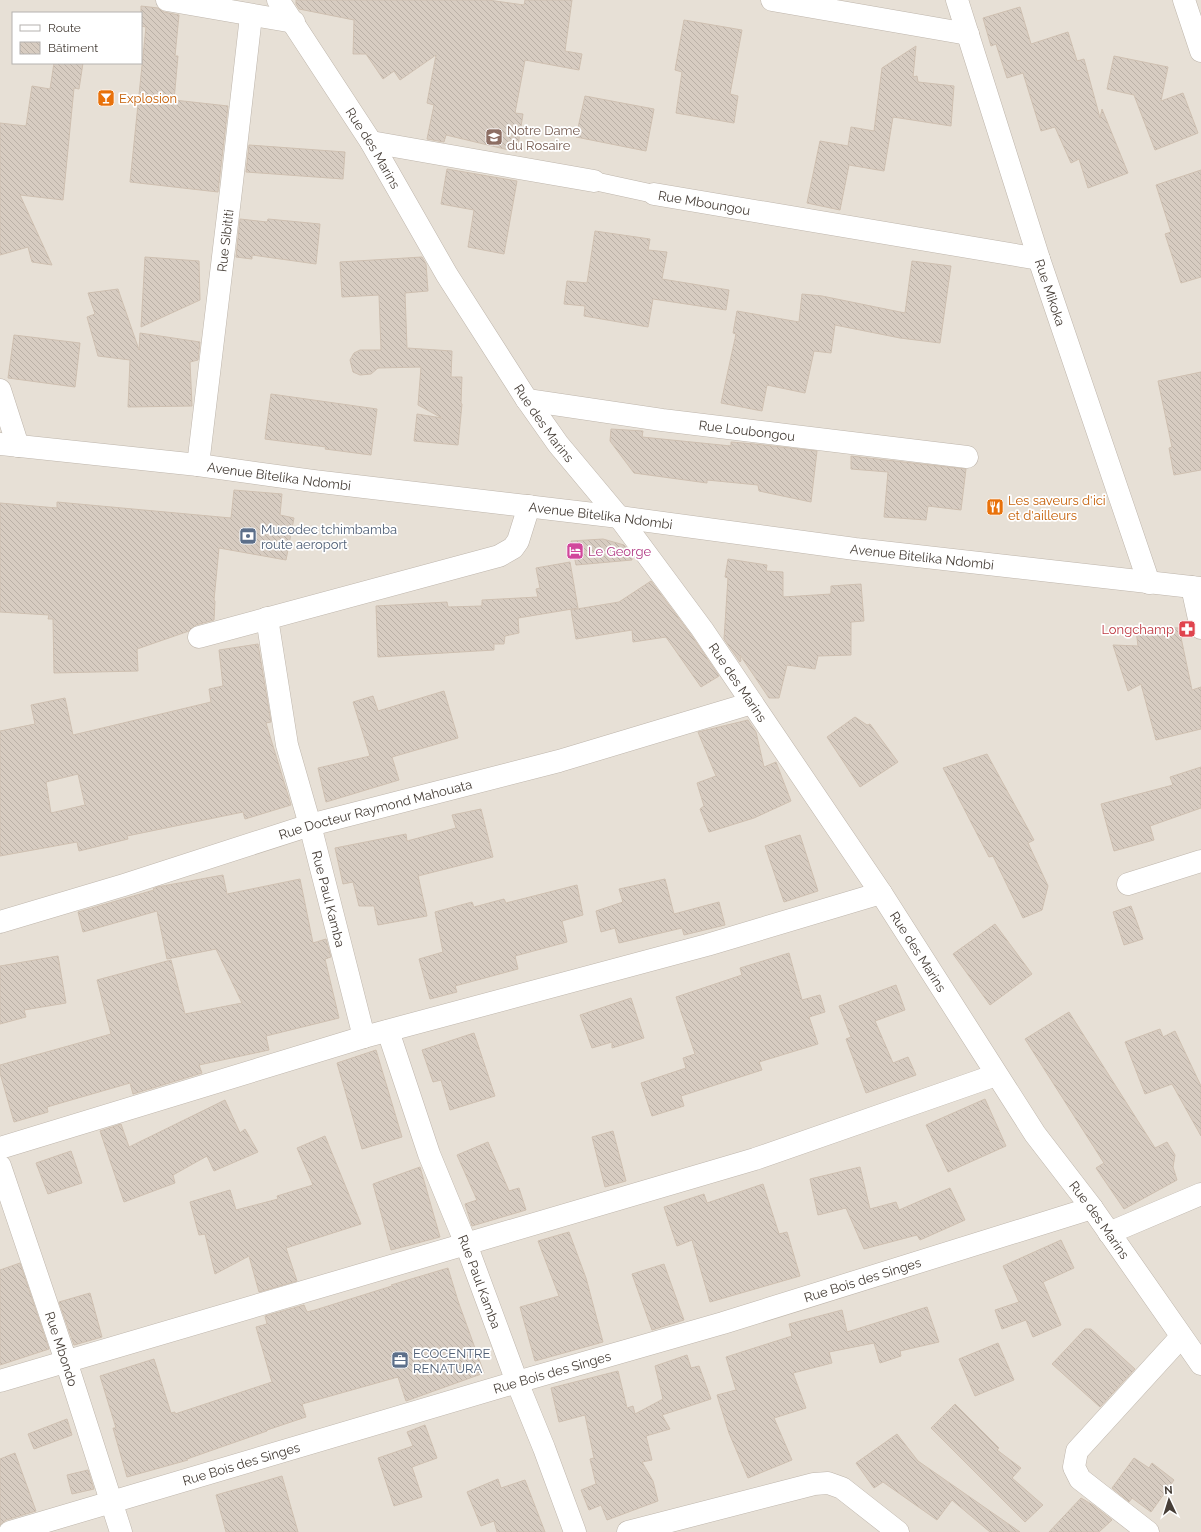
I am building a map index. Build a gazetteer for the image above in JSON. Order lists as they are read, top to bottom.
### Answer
{
  "streets": {
    "street": [
      "Rue des Marins",
      "Rue Mboungou",
      "Rue Sibititi",
      "Rue Mikoka",
      "Rue Loubongou",
      "Avenue Bitelika Ndombi",
      "Rue Docteur Raymond Mahouata",
      "Rue Paul Kamba",
      "Rue Bois des Singes",
      "Rue Mbondo"
    ]
  },
  "crossings": [
    ["Rue des Marins", "Rue Mboungou"],
    ["Rue des Marins", "Rue Loubongou"],
    ["Rue des Marins", "Avenue Bitelika Ndombi"],
    ["Rue des Marins", "Rue Docteur Raymond Mahouata"],
    ["Rue des Marins", "Rue Bois des Singes"],
    ["Rue Mboungou", "Rue Mikoka"],
    ["Rue Sibititi", "Avenue Bitelika Ndombi"],
    ["Rue Mikoka", "Avenue Bitelika Ndombi"],
    ["Rue Docteur Raymond Mahouata", "Rue Paul Kamba"],
    ["Rue Paul Kamba", "Rue Bois des Singes"],
    ["Rue Bois des Singes", "Rue Mbondo"]
  ],
  "places": {
    "bar": ["Explosion"],
    "school or university": ["Notre Dame du Rosaire"],
    "restaurant": ["Les saveurs d'ici et d'ailleurs"],
    "bank": ["Mucodec tchimbamba route aeroport"],
    "hotel": ["Le George"],
    "pharmacy": ["Longchamp"],
    "office": ["ECOCENTRE RENATURA"]
  },
  "legend": ["Route", "Bâtiment"],
  "north": "top"
}
